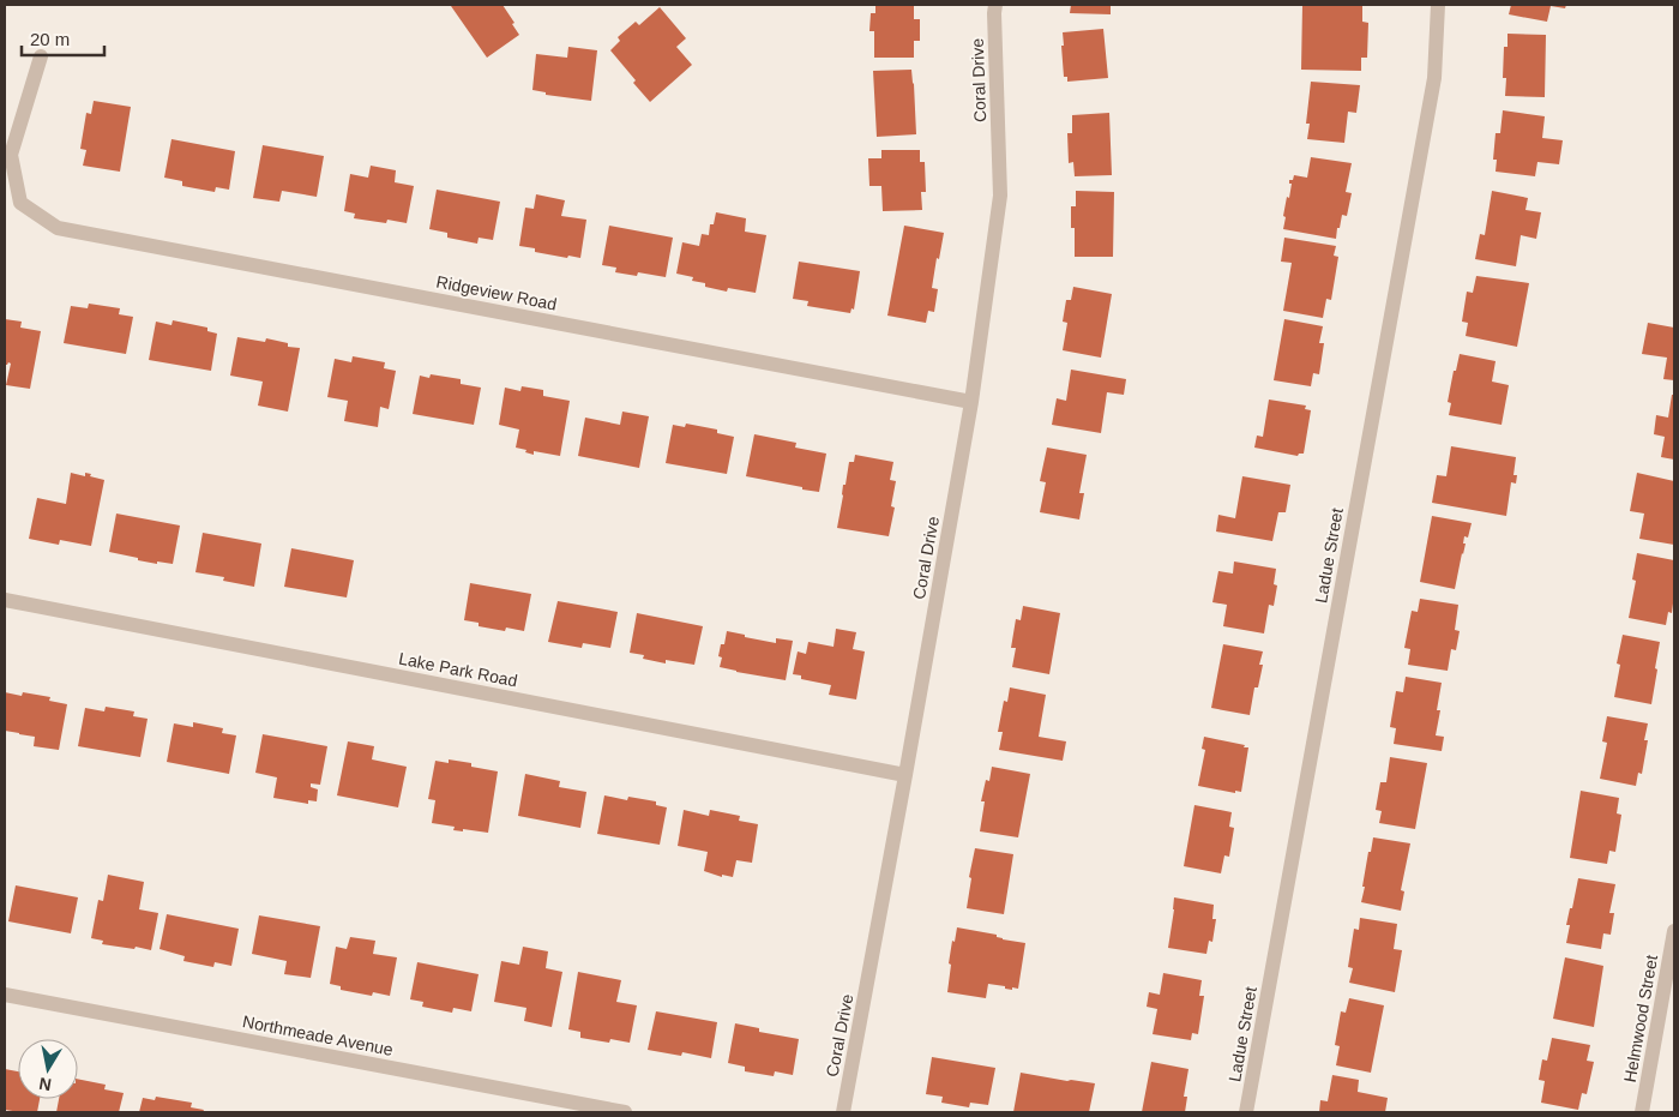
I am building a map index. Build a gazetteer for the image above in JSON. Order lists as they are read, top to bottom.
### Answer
{
  "streets": {
    "street": [
      "Coral Drive",
      "Ridgeview Road",
      "Ladue Street",
      "Lake Park Road",
      "Helmwood Street",
      "Northmeade Avenue"
    ]
  },
  "crossings": [
    ["Coral Drive", "Ridgeview Road"],
    ["Coral Drive", "Lake Park Road"]
  ],
  "scale_bar": "20 m",
  "north": "bottom"
}
